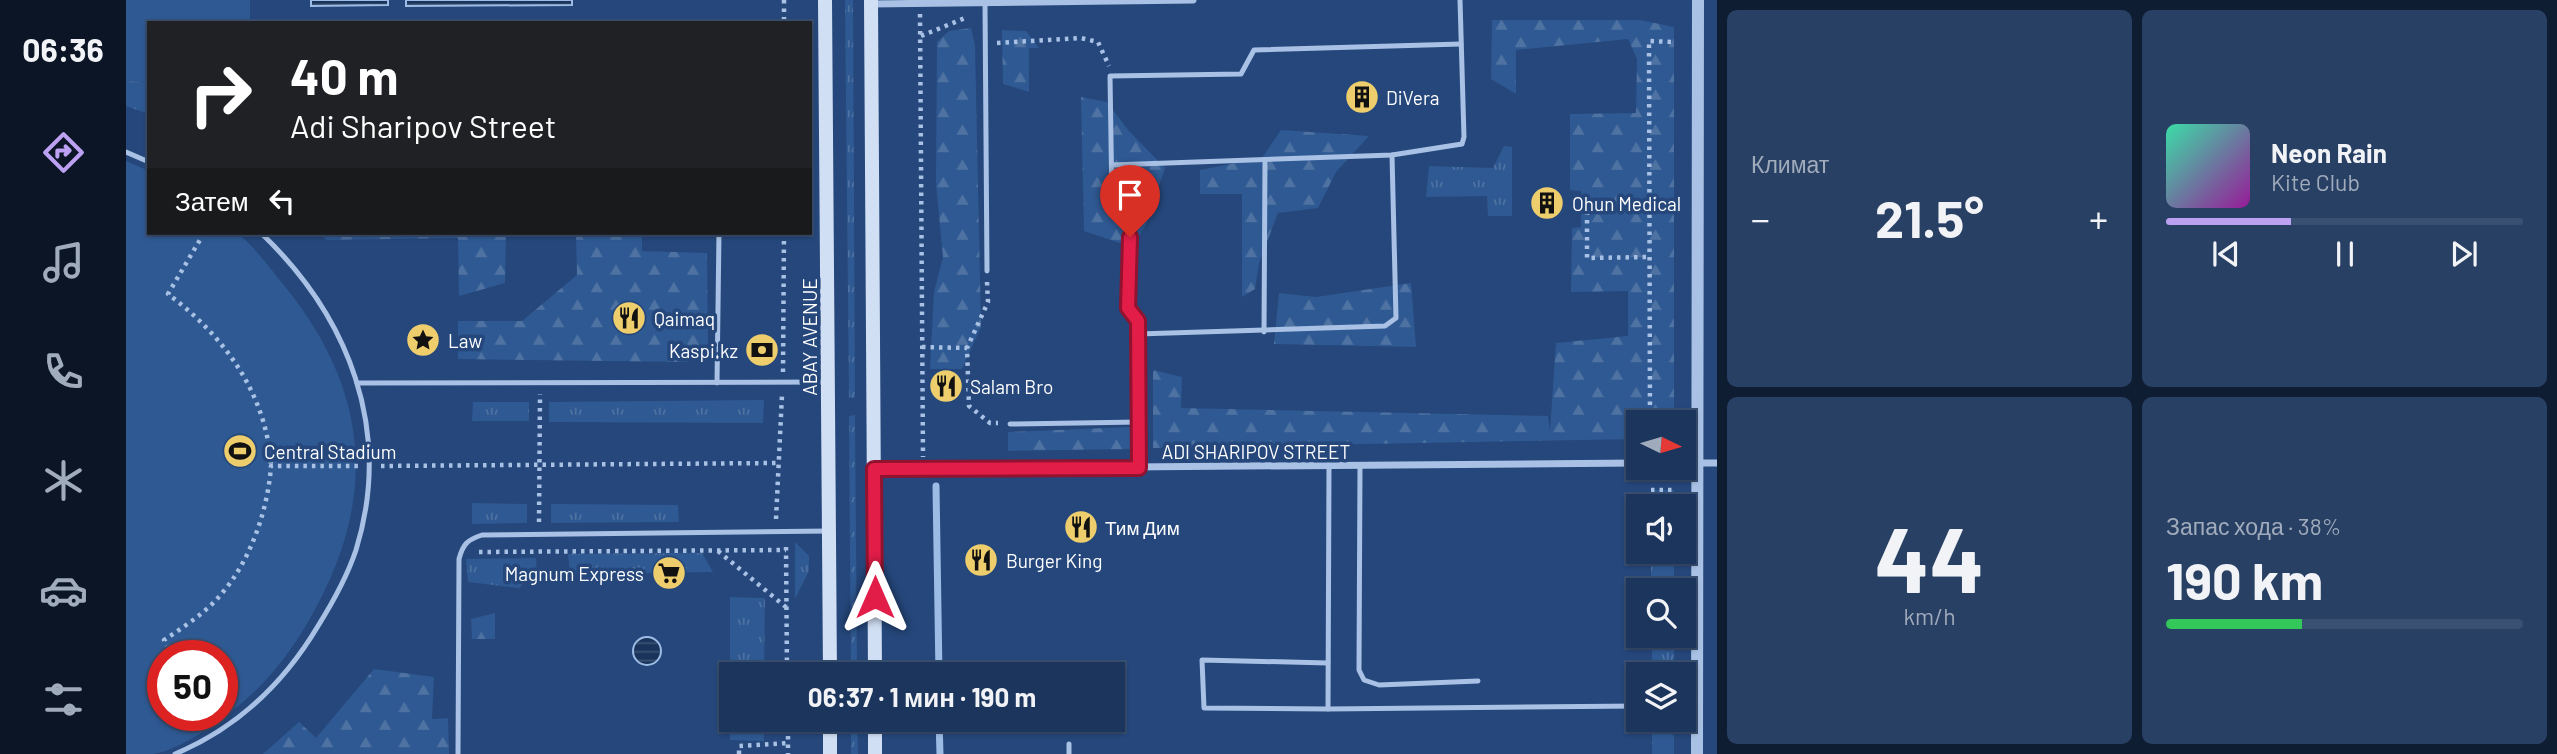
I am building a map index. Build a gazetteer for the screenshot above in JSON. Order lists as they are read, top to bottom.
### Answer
{
  "streets": {
    "main road": ["ABAY AVENUE"],
    "street": ["ADI SHARIPOV STREET"]
  },
  "places": {
    "building": ["DiVera", "Ohun Medical"],
    "restaurant": [
      "Qaimaq",
      "Salam Bro",
      "Тим Дим",
      "Burger King"
    ],
    "place": ["Law"],
    "bank": ["Kaspi.kz"],
    "sports": ["Central Stadium"],
    "supermarket": ["Magnum Express"]
  },
  "north": "right",
  "page": {
    "tabs": "06:36",
    "tile": [
      "Климат",
      ["44", "km/h"],
      ["Запас хода · 38%", "190 km"]
    ],
    "turn": ["40 m", "Adi Sharipov Street"],
    "song": ["Neon Rain", "Kite Club"],
    "then": "Затем",
    "heat": ["−", "21.5°", "+"],
    "limit": "50",
    "trip": "06:37 · 1 мин · 190 m"
  }
}
